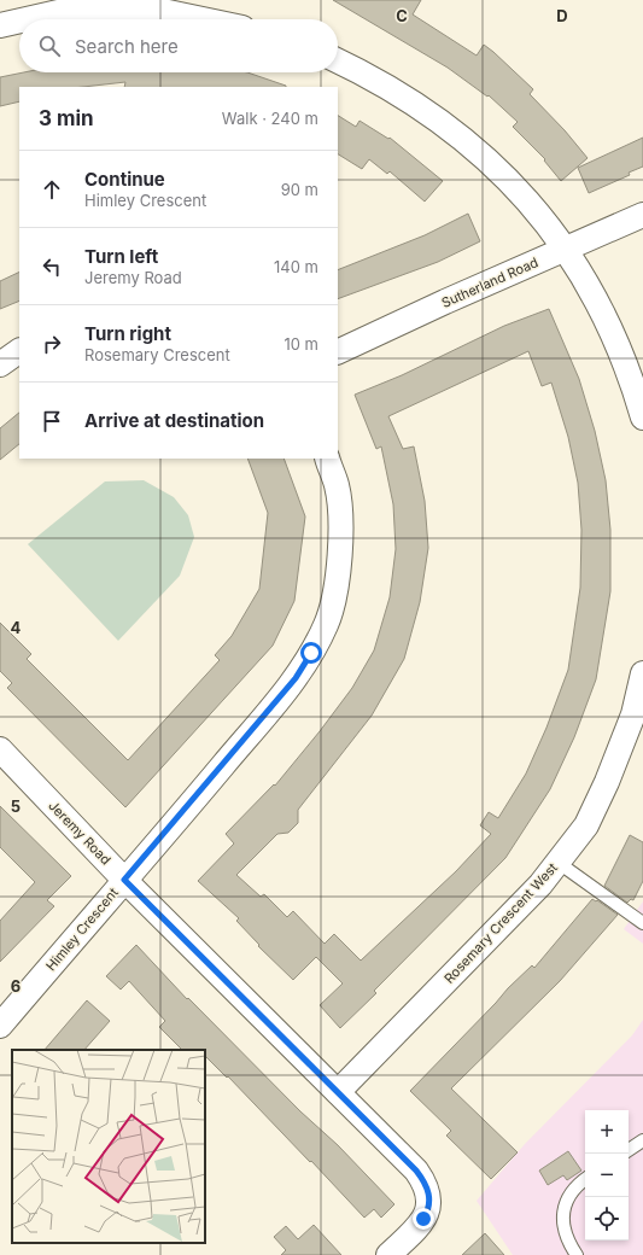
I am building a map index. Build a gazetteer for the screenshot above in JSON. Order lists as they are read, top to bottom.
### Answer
{
  "streets": {
    "street": [
      "Sutherland Road",
      "Jeremy Road",
      "Rosemary Crescent West",
      "Himley Crescent"
    ]
  },
  "crossings": [
    ["Jeremy Road", "Rosemary Crescent West"],
    ["Jeremy Road", "Himley Crescent"]
  ],
  "page": {
    "search": "Search here",
    "heading": ["3 min", "Walk · 240 m"],
    "list": [
      ["Continue", "Himley Crescent", "90 m"],
      ["Turn left", "Jeremy Road", "140 m"],
      ["Turn right", "Rosemary Crescent", "10 m"],
      "Arrive at destination"
    ],
    "map_buttons": ["+", "−"]
  },
  "grid": {
    "columns": ["C", "D"],
    "rows": ["4", "5", "6"]
  }
}
